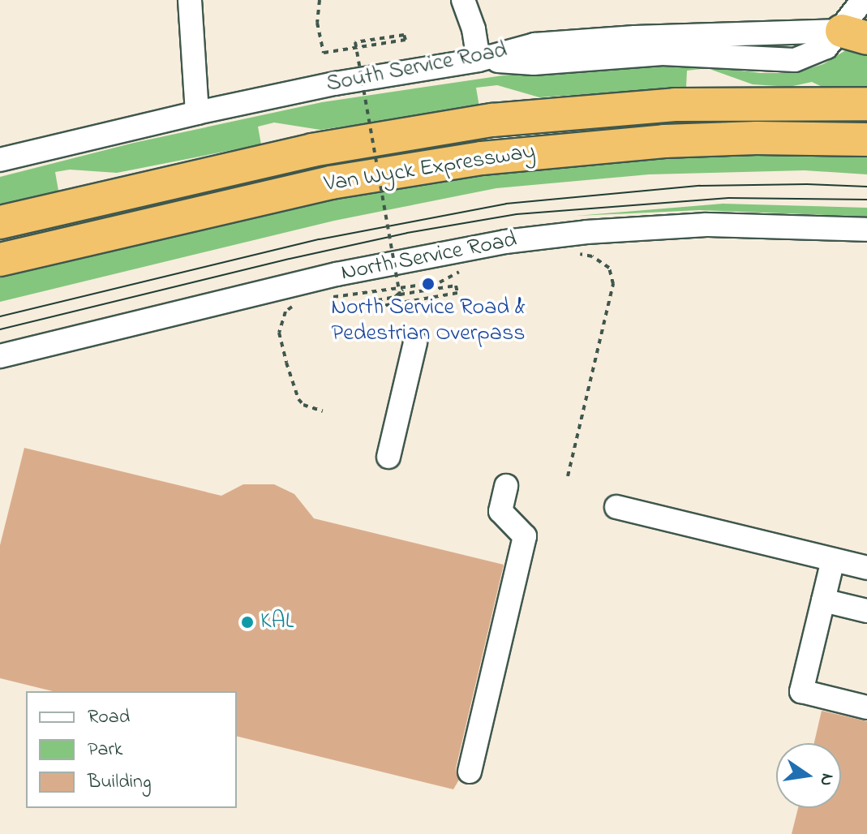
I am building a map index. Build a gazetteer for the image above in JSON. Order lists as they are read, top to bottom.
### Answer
{
  "streets": {
    "highway": ["Van Wyck Expressway"],
    "street": ["South Service Road", "North Service Road"]
  },
  "places": ["North Service Road & Pedestrian Overpass", "KAL"],
  "legend": ["Road", "Park", "Building"],
  "north": "right"
}
